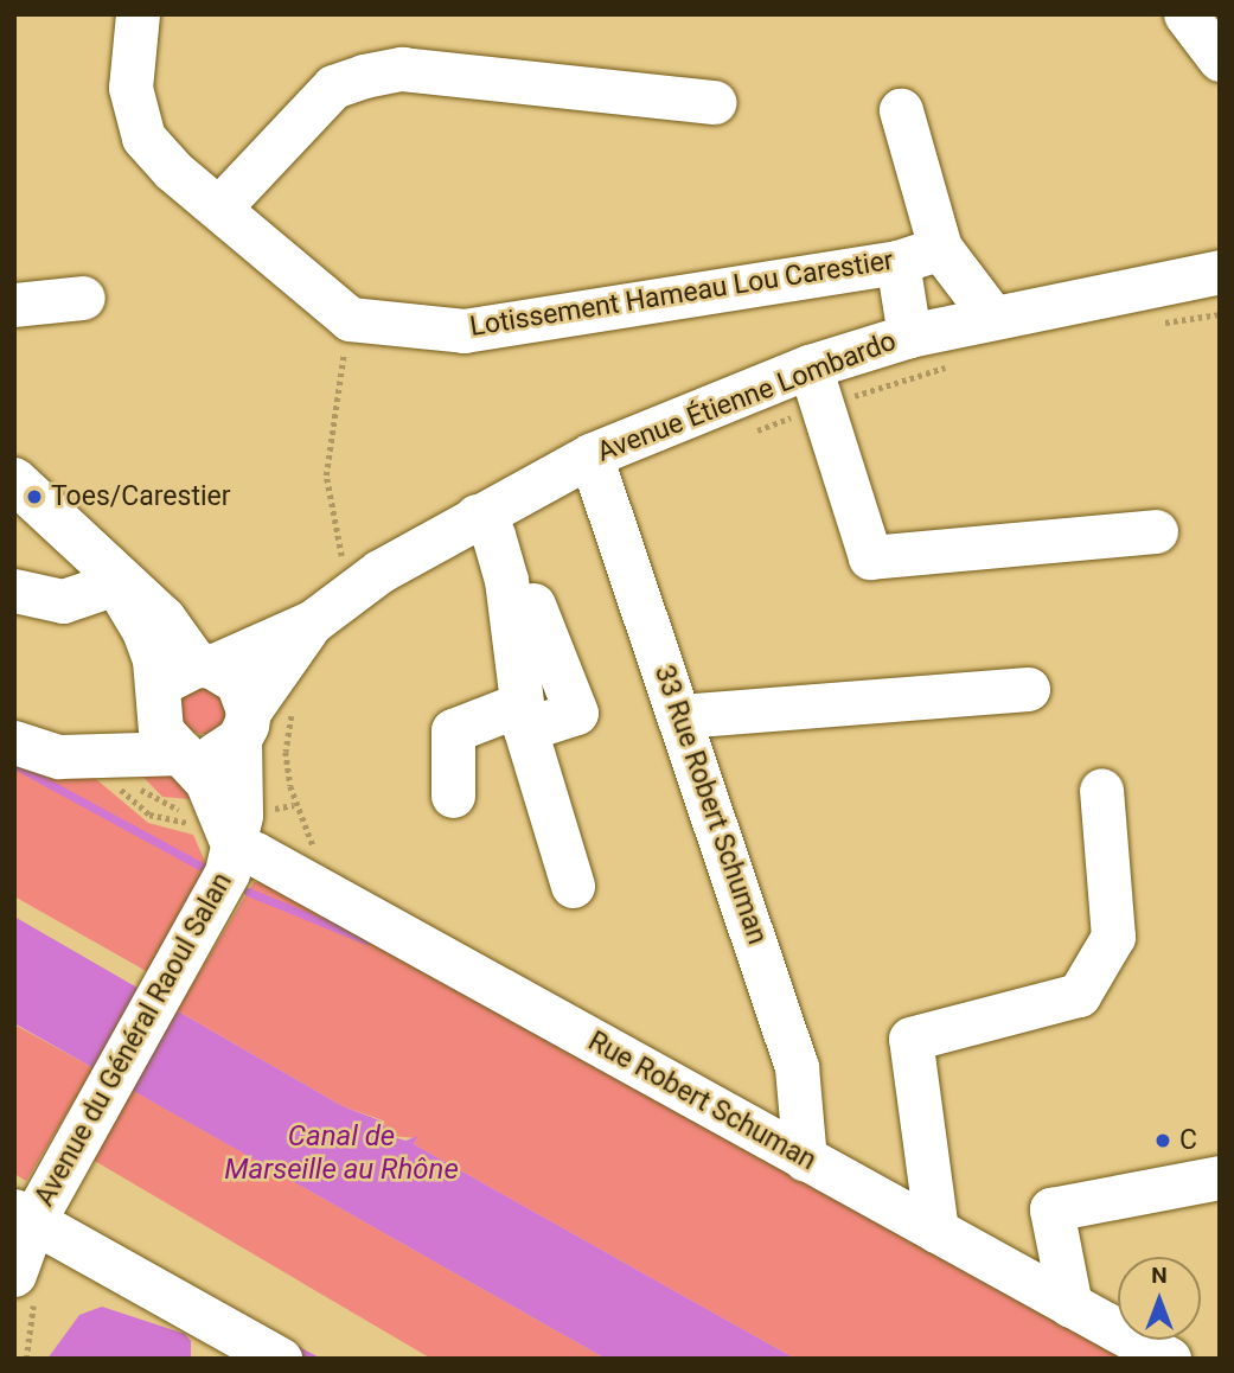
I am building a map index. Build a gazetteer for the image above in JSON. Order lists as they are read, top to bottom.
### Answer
{
  "streets": {
    "main road": ["Avenue du Général Raoul Salan"],
    "street": [
      "Lotissement Hameau Lou Carestier",
      "Avenue Étienne Lombardo",
      "33 Rue Robert Schuman",
      "Rue Robert Schuman"
    ]
  },
  "crossings": [
    ["Avenue Étienne Lombardo", "33 Rue Robert Schuman"],
    ["Avenue Étienne Lombardo", "Avenue du Général Raoul Salan"],
    ["33 Rue Robert Schuman", "Rue Robert Schuman"],
    ["Avenue du Général Raoul Salan", "Rue Robert Schuman"]
  ],
  "water": ["Canal de Marseille au Rhône"],
  "places": ["Toes/Carestier", "C"],
  "north": "top"
}
